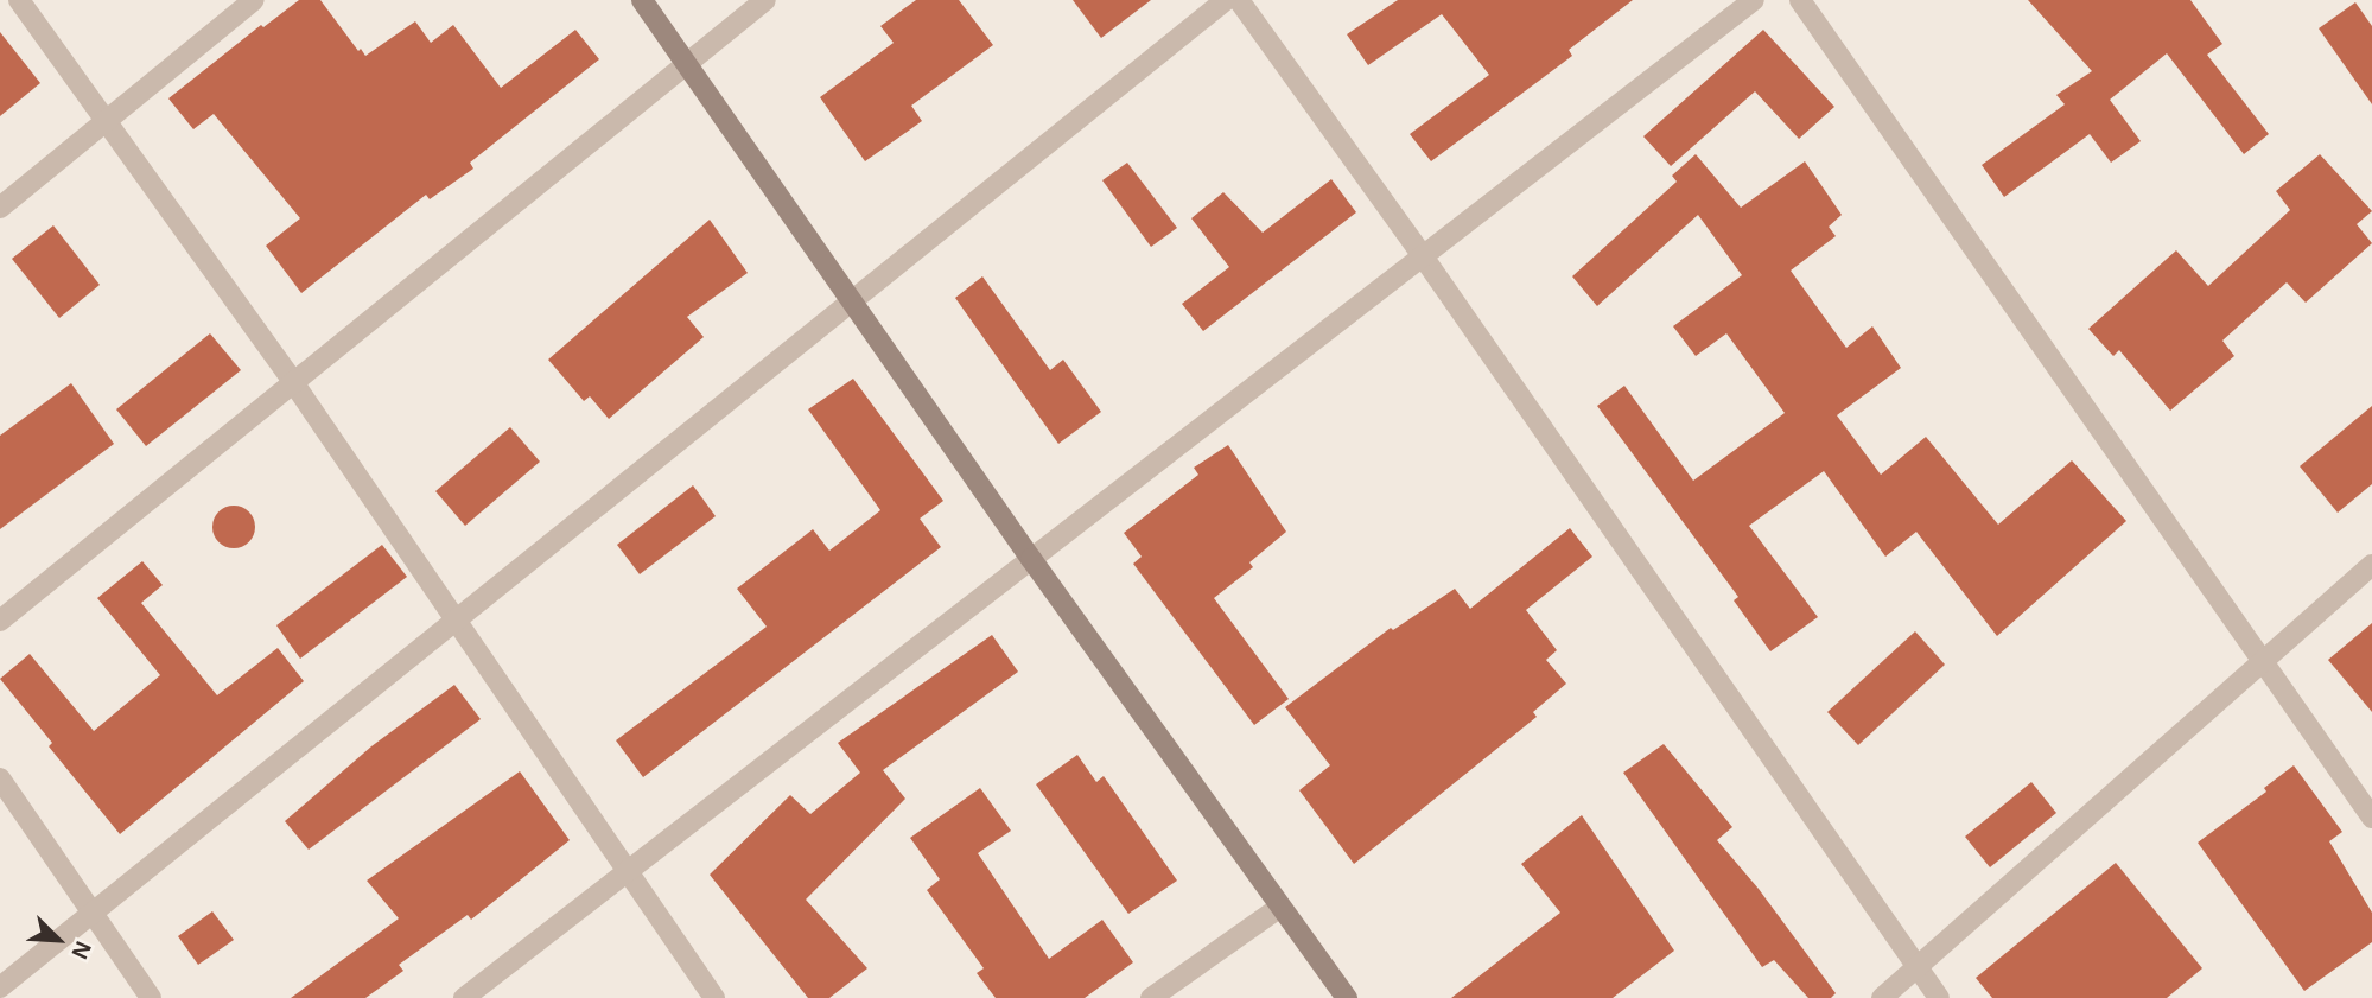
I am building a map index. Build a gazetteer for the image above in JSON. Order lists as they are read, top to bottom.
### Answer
{
  "north": "bottom right"
}
